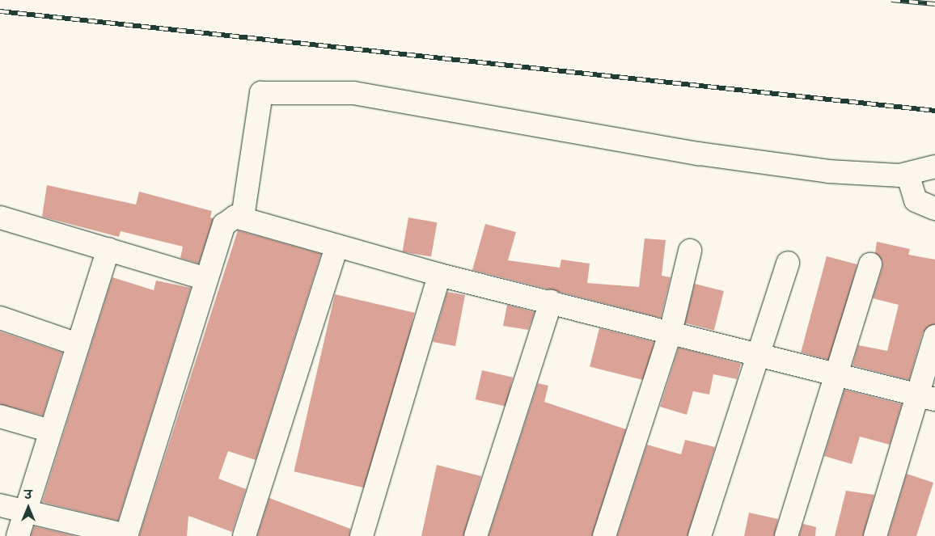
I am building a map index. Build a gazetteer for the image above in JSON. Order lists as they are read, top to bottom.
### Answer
{
  "north": "top"
}
